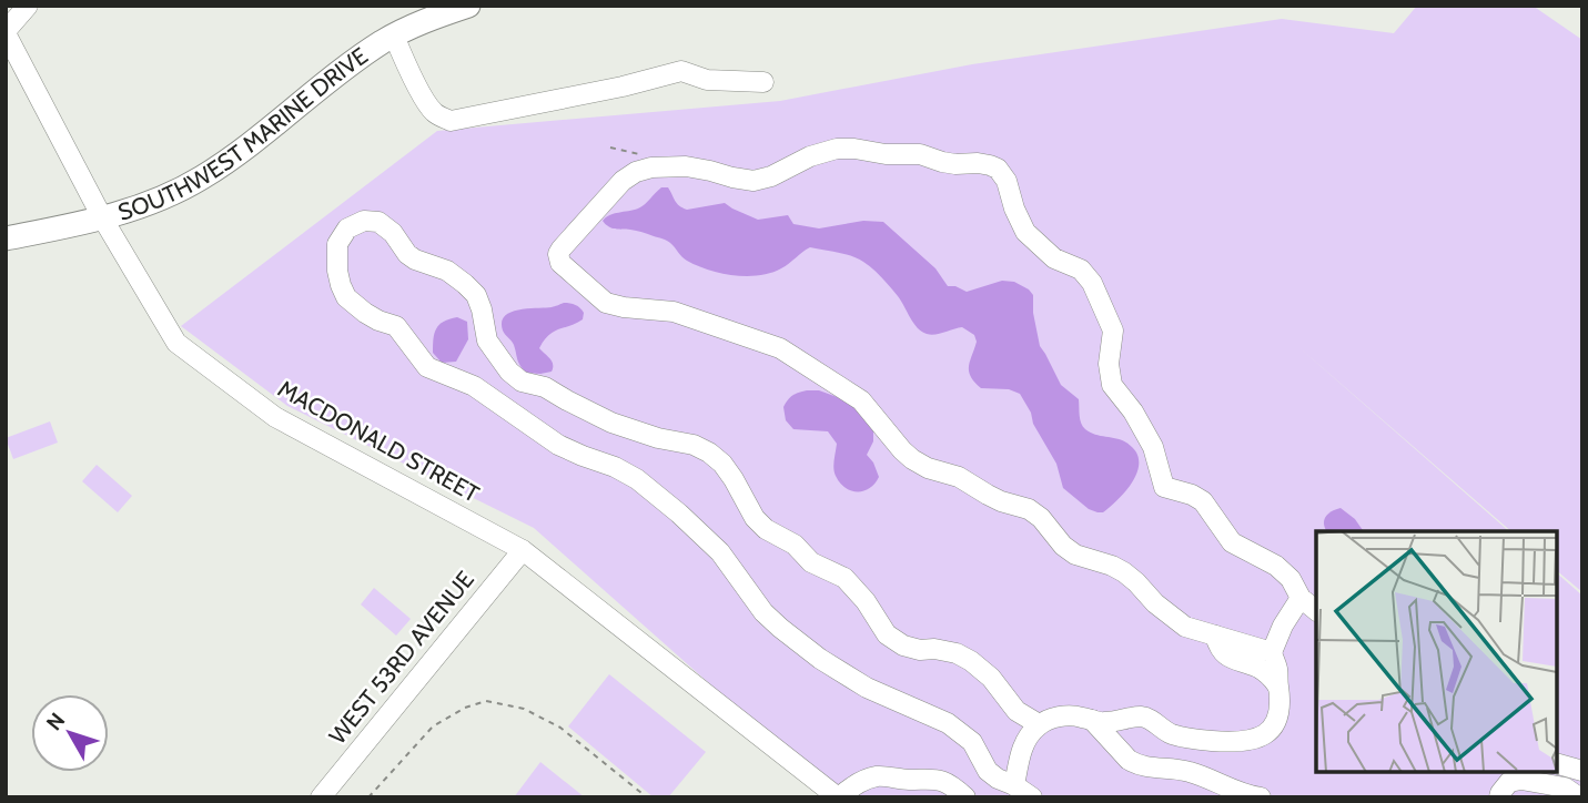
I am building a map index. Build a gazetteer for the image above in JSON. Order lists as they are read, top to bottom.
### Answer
{
  "streets": {
    "main road": ["SOUTHWEST MARINE DRIVE"],
    "street": ["MACDONALD STREET", "WEST 53RD AVENUE"]
  },
  "crossings": [
    ["SOUTHWEST MARINE DRIVE", "MACDONALD STREET"],
    ["MACDONALD STREET", "WEST 53RD AVENUE"]
  ],
  "north": "top left"
}
